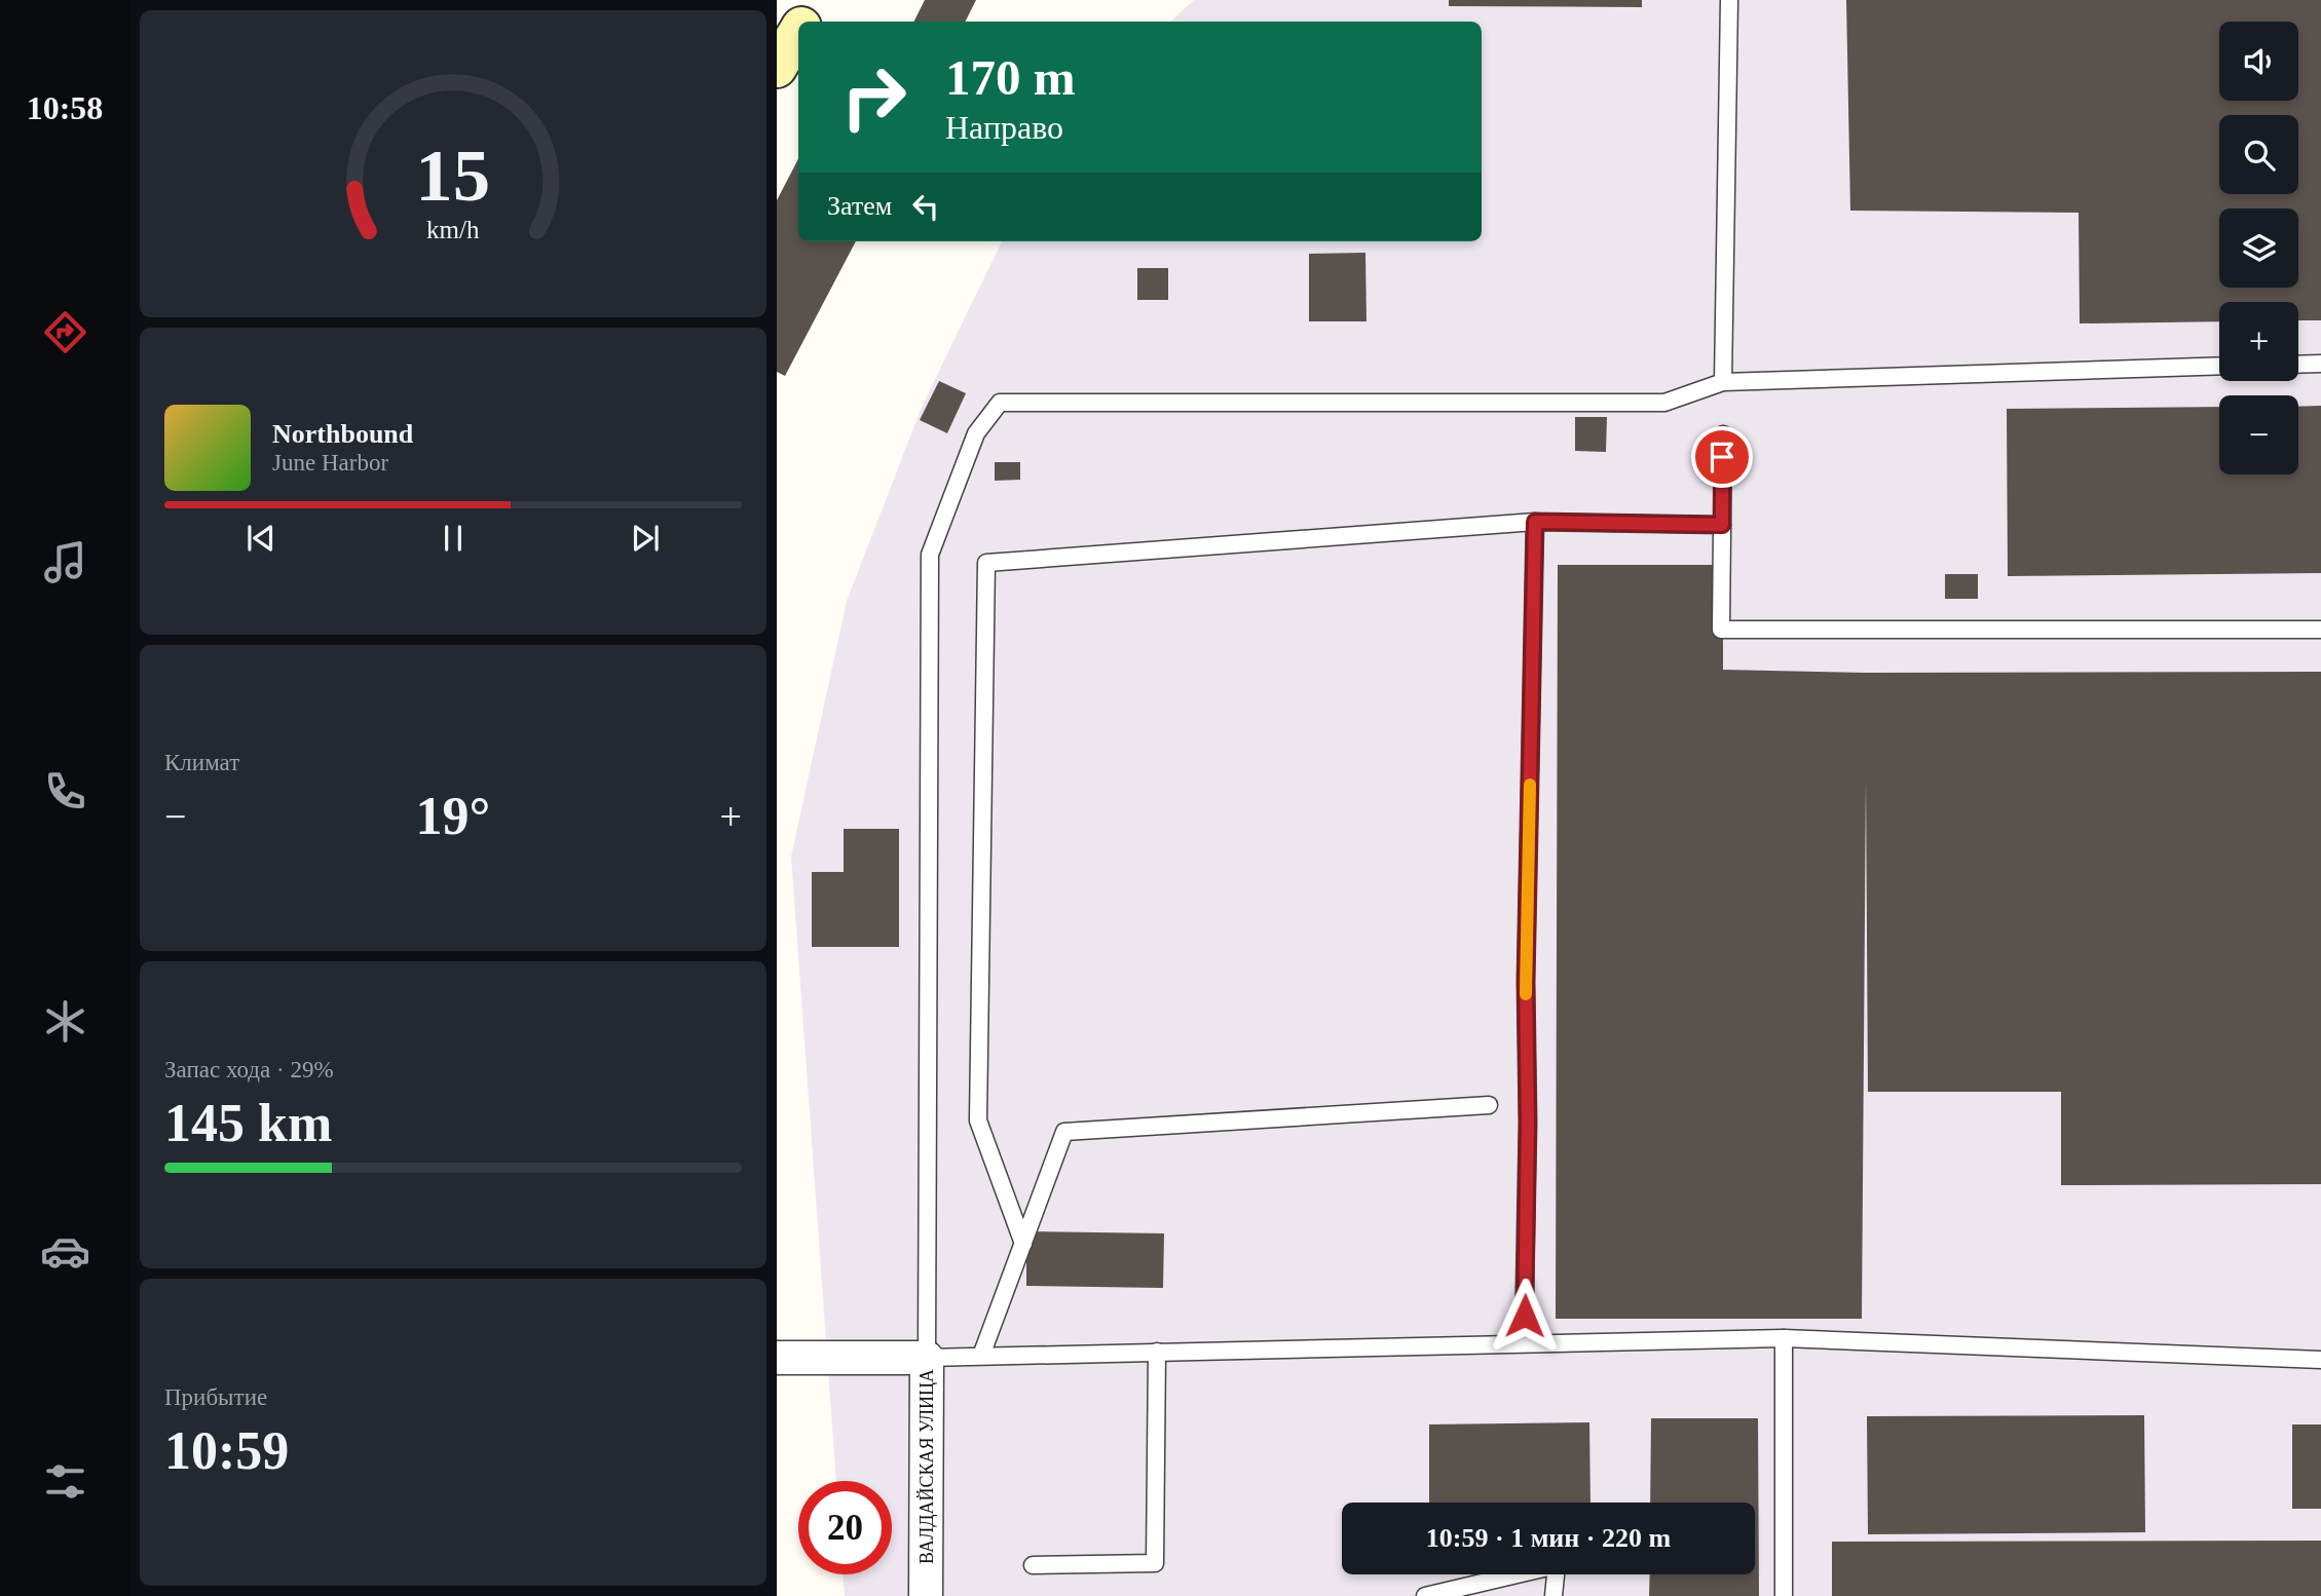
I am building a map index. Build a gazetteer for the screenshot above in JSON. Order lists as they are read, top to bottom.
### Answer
{
  "streets": {
    "street": ["ВАЛДАЙСКАЯ УЛИЦА"]
  },
  "page": {
    "tabs": "10:58",
    "map_buttons": ["+", "−"],
    "turn": ["170 m", "Направо"],
    "then": "Затем",
    "song": ["Northbound", "June Harbor"],
    "tile": [
      "Климат",
      ["Запас хода · 29%", "145 km"],
      ["Прибытие", "10:59"]
    ],
    "heat": ["−", "19°", "+"],
    "limit": "20",
    "trip": "10:59 · 1 мин · 220 m",
    "gauge": ["15", "km/h"]
  }
}
